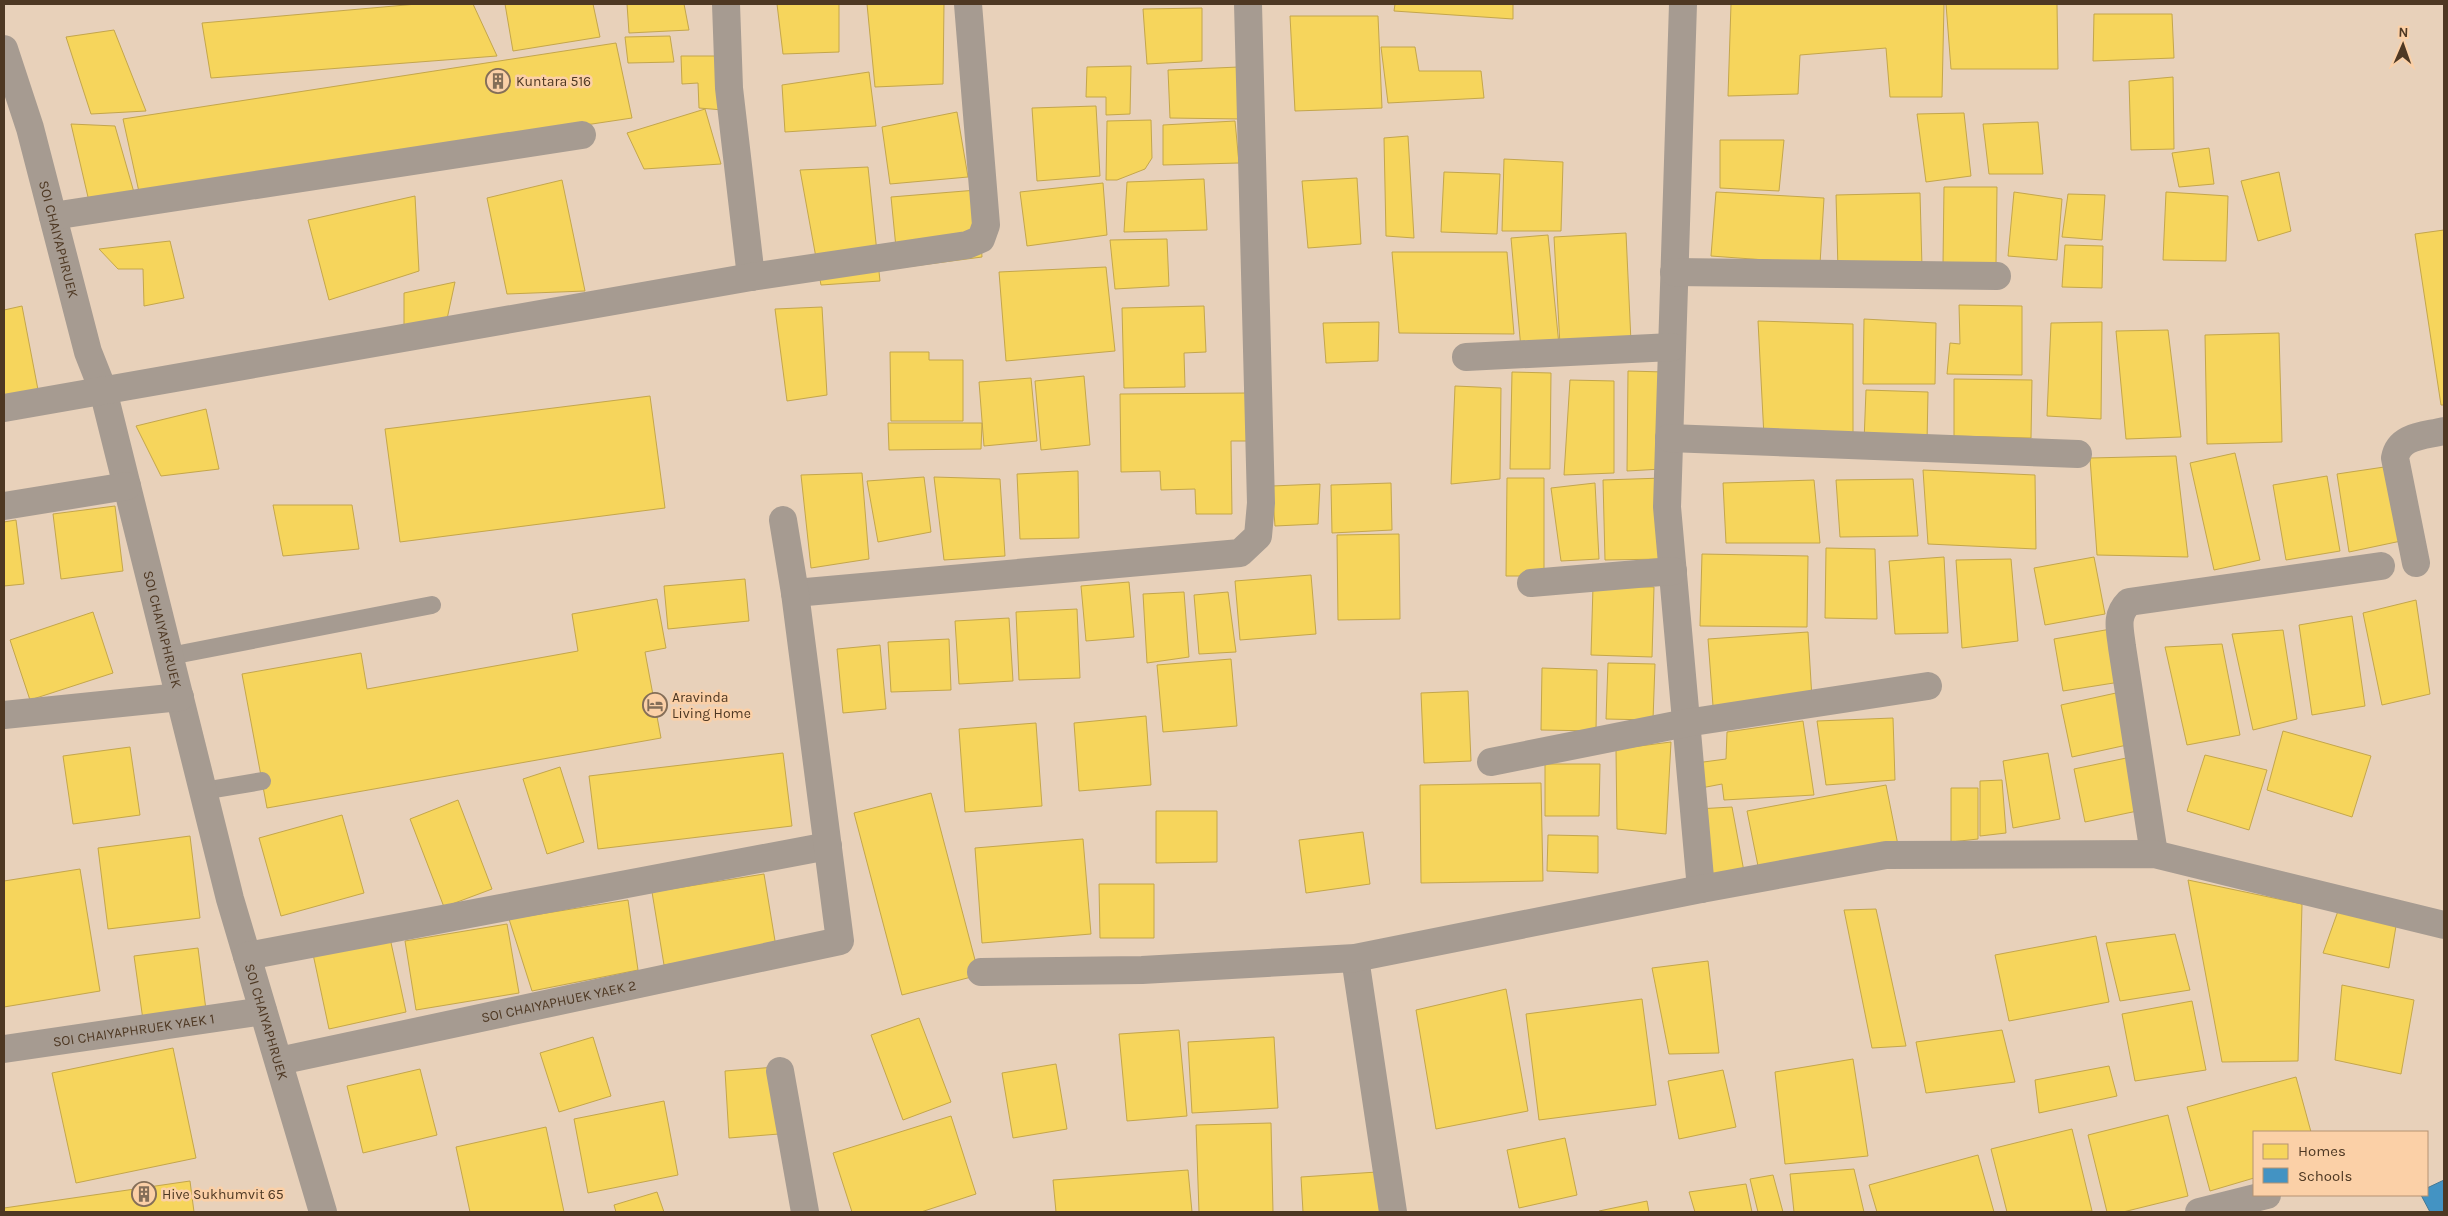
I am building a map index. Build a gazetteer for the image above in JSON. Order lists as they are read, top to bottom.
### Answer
{
  "streets": {
    "street": ["SOI CHAIYAPHRUEK", "SOI CHAIYAPHUEK YAEK 2", "SOI CHAIYAPHRUEK YAEK 1"]
  },
  "crossings": [
    ["SOI CHAIYAPHRUEK", "SOI CHAIYAPHUEK YAEK 2"],
    ["SOI CHAIYAPHRUEK", "SOI CHAIYAPHRUEK YAEK 1"]
  ],
  "places": {
    "building": ["Kuntara 516", "Hive Sukhumvit 65"],
    "hotel": ["Aravinda Living Home"]
  },
  "legend": ["Homes", "Schools"],
  "north": "top"
}
